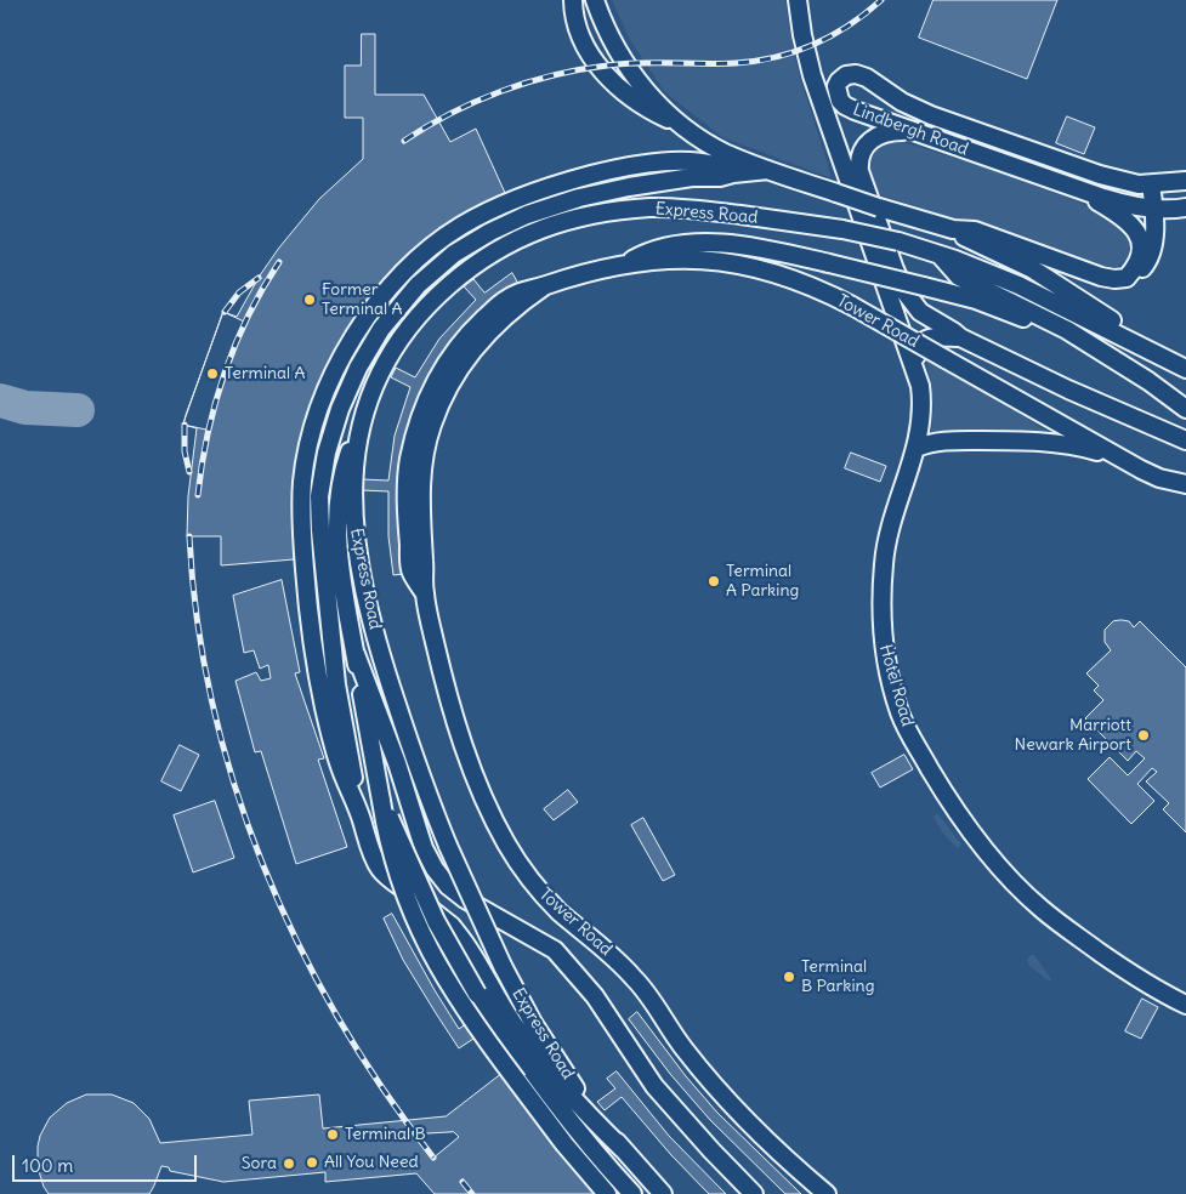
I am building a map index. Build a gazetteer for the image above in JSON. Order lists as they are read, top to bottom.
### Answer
{
  "streets": {
    "street": [
      "Lindbergh Road",
      "Express Road",
      "Tower Road",
      "Hotel Road"
    ]
  },
  "places": [
    "Former Terminal A",
    "Terminal A",
    "Terminal A Parking",
    "Marriott Newark Airport",
    "Terminal B Parking",
    "Terminal B",
    "All You Need",
    "Sora"
  ],
  "scale_bar": "100 m"
}
